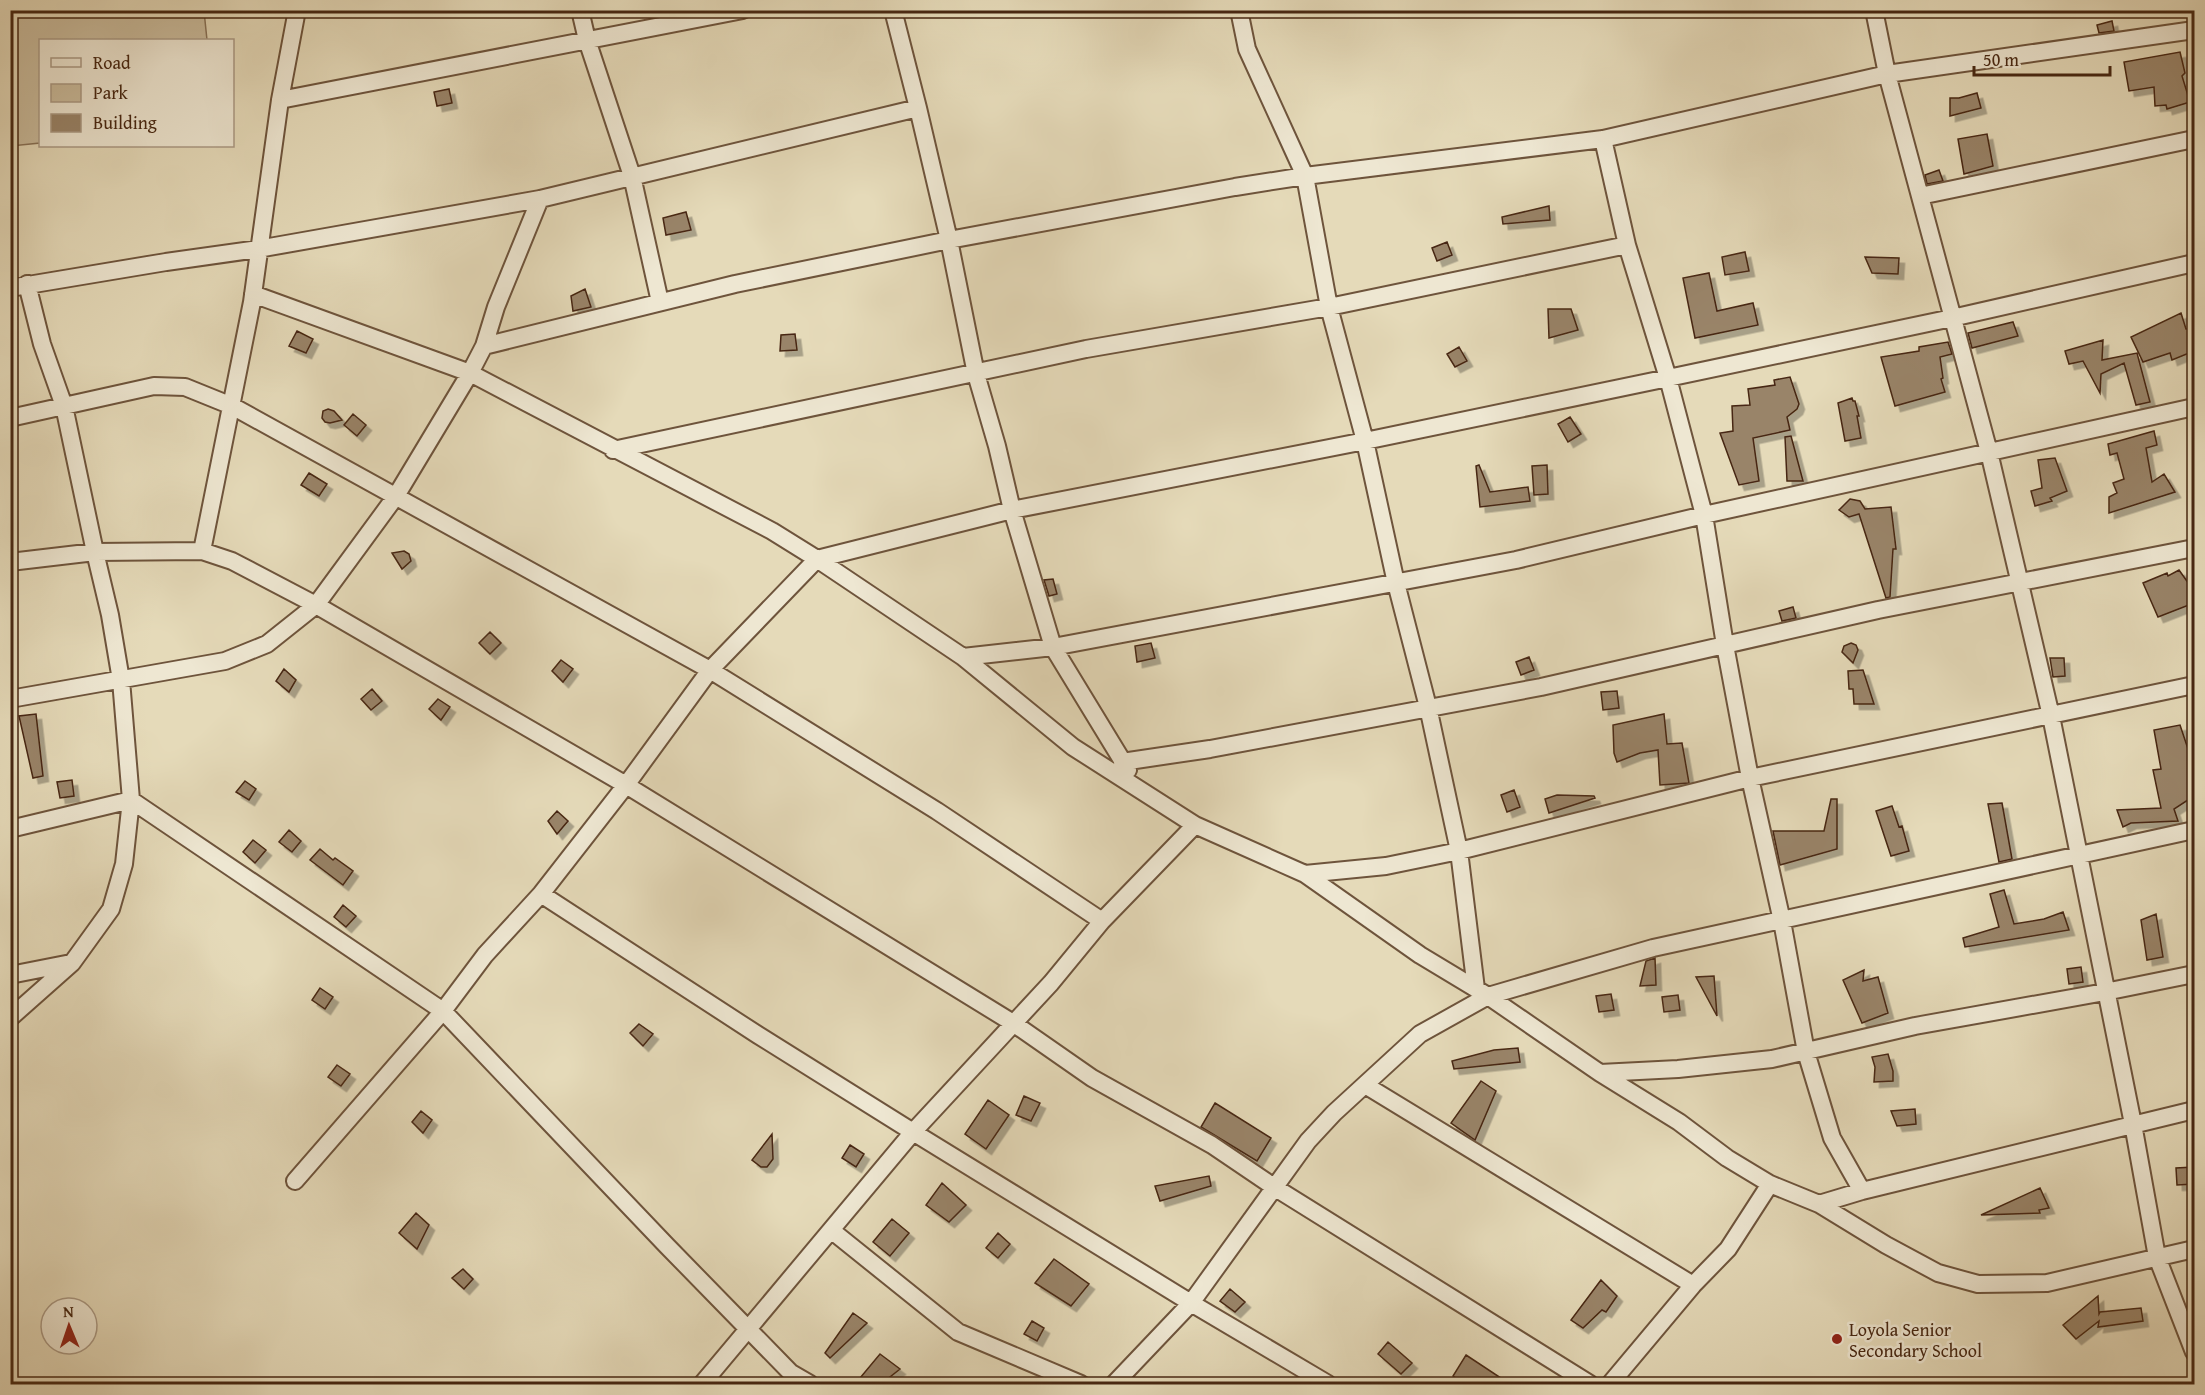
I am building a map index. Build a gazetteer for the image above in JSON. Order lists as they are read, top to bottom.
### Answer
{
  "places": ["Loyola Senior Secondary School"],
  "legend": ["Road", "Park", "Building"],
  "scale_bar": "50 m",
  "north": "top"
}
